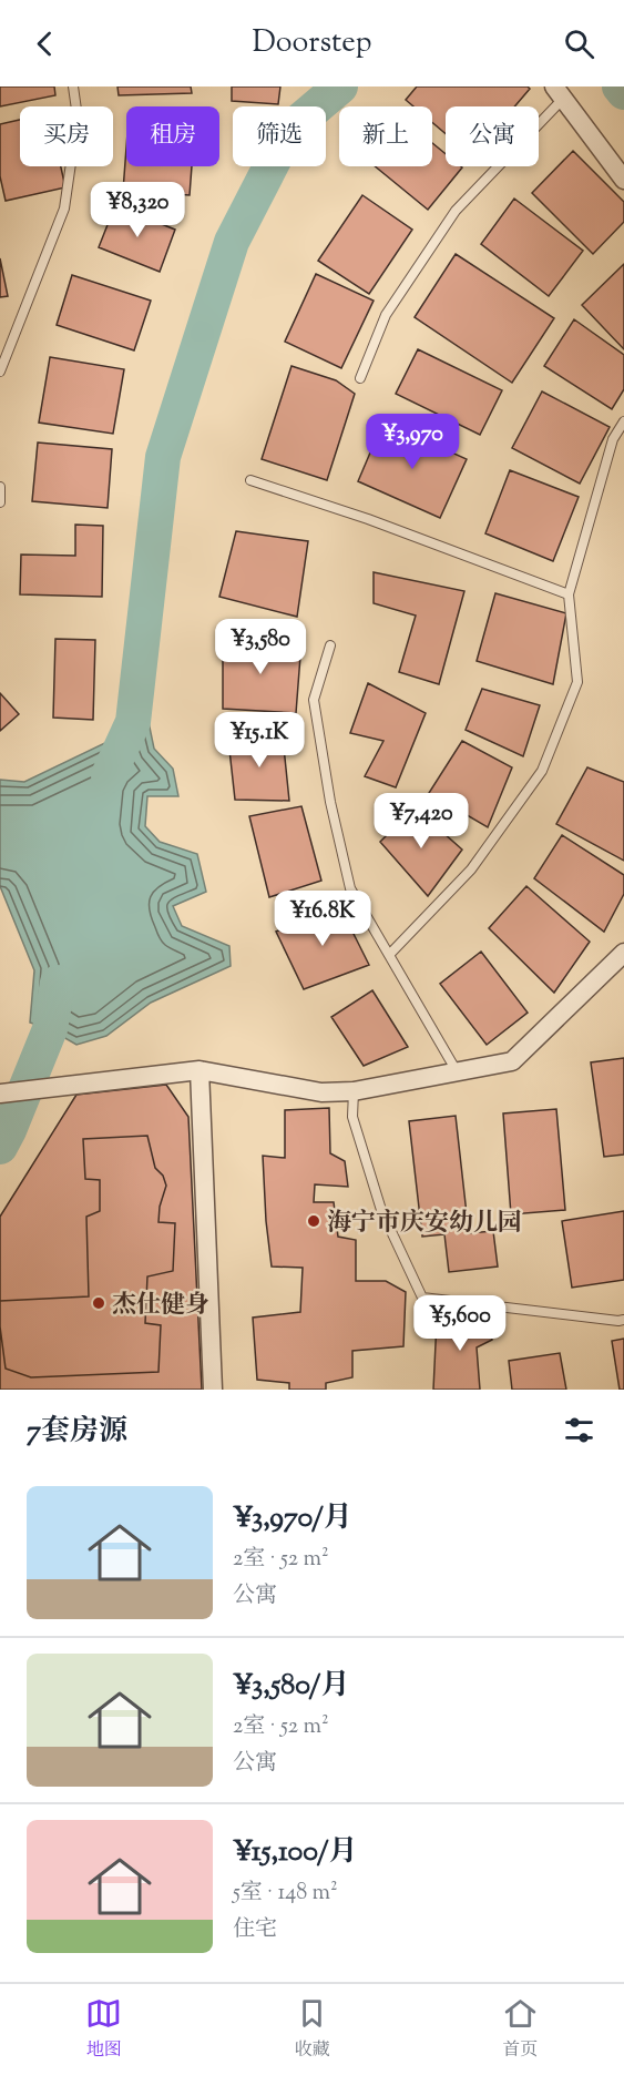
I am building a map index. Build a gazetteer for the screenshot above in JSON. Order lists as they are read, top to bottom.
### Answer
{
  "places": ["海宁市庆安幼儿园", "杰仕健身"],
  "page": {
    "header": "Doorstep",
    "chip": [
      "买房",
      "租房",
      "筛选",
      "新上",
      "公寓"
    ],
    "price": [
      "¥8,320",
      "¥3,970",
      "¥3,580",
      "¥15.1K",
      "¥7,420",
      "¥16.8K",
      "¥5,600"
    ],
    "heading": "7套房源",
    "list": [
      {
        "name": "¥3,970/月",
        "note": "2室 · 52 m² · 公寓"
      },
      {
        "name": "¥3,580/月",
        "note": "2室 · 52 m² · 公寓"
      },
      {
        "name": "¥15,100/月",
        "note": "5室 · 148 m² · 住宅"
      }
    ],
    "tabs": ["地图", "收藏", "首页"]
  }
}
